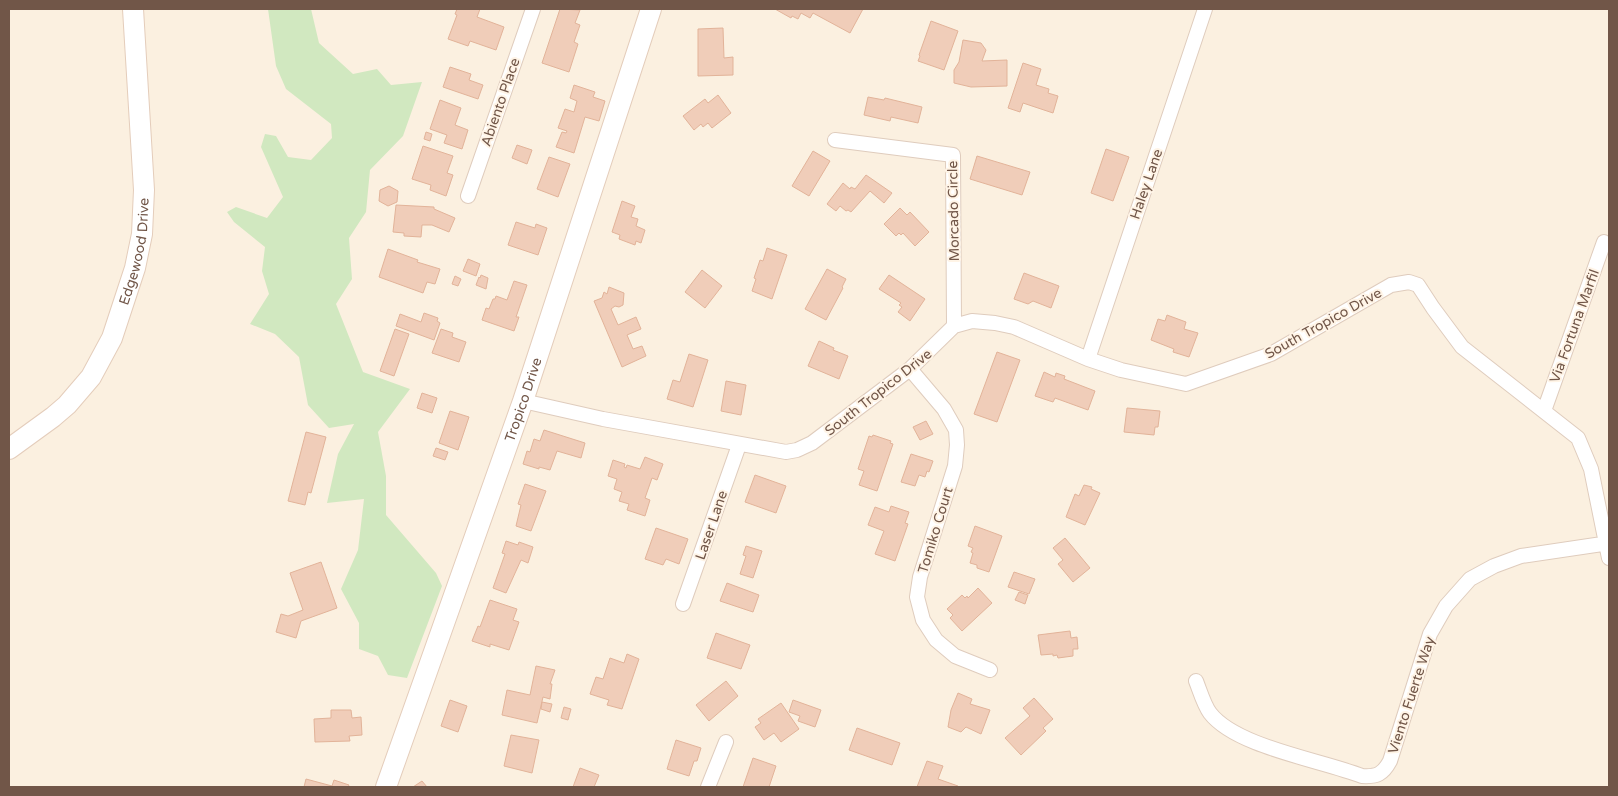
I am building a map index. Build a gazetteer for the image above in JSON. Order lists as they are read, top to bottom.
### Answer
{
  "streets": {
    "street": [
      "Abiento Place",
      "Haley Lane",
      "Morcado Circle",
      "Edgewood Drive",
      "South Tropico Drive",
      "Via Fortuna Marfil",
      "Tropico Drive",
      "Laser Lane",
      "Tomiko Court",
      "Viento Fuerte Way"
    ]
  },
  "crossings": [
    ["Haley Lane", "South Tropico Drive"],
    ["Morcado Circle", "South Tropico Drive"],
    ["South Tropico Drive", "Via Fortuna Marfil"],
    ["South Tropico Drive", "Tropico Drive"],
    ["South Tropico Drive", "Laser Lane"],
    ["South Tropico Drive", "Tomiko Court"],
    ["South Tropico Drive", "Viento Fuerte Way"]
  ]
}
